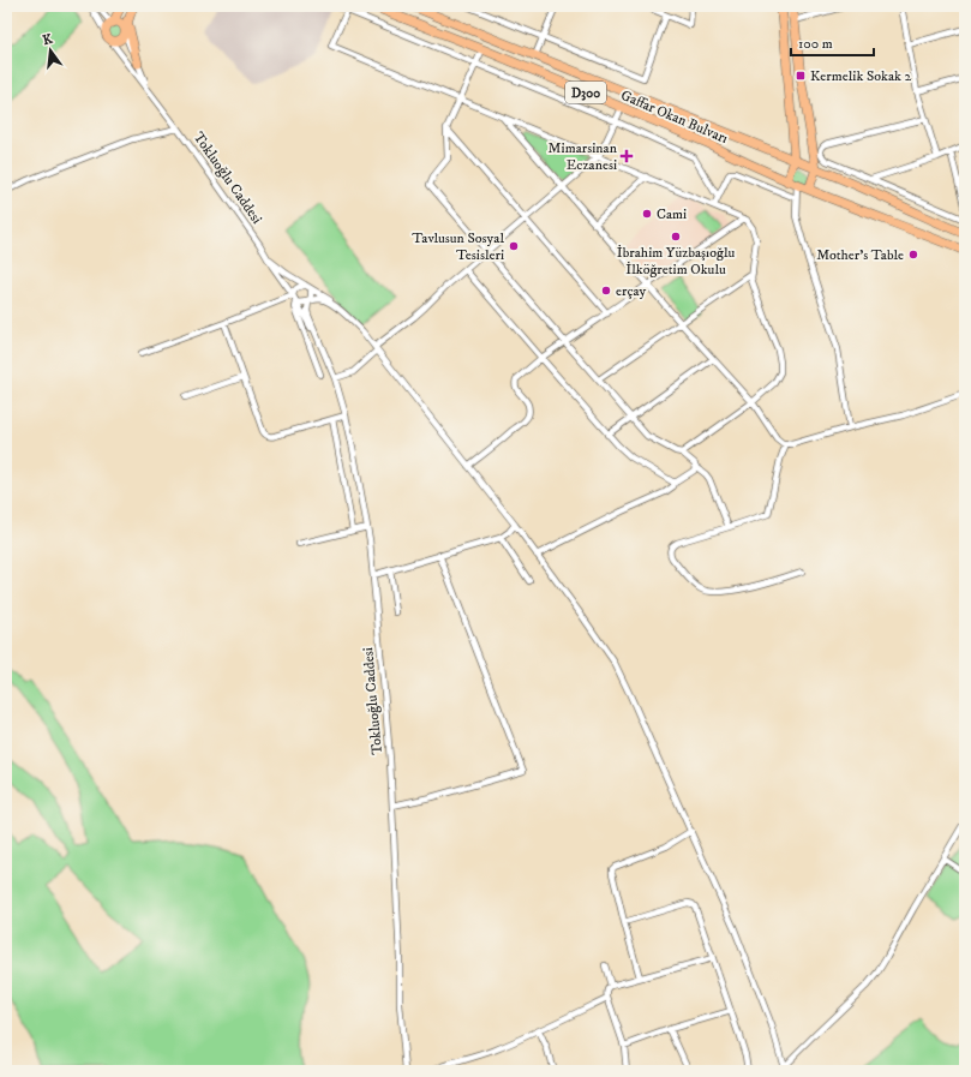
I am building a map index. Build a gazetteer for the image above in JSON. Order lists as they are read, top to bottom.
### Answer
{
  "streets": {
    "highway": ["D300", "Gaffar Okan Bulvarı"],
    "street": ["Tokluoğlu Caddesi"]
  },
  "places": {
    "transit": ["Kermelik Sokak 2"],
    "health": ["Mimarsinan Eczanesi"],
    "other": [
      "Cami",
      "İbrahim Yüzbaşıoğlu İlköğretim Okulu",
      "Tavlusun Sosyal Tesisleri",
      "Mother's Table",
      "erçay"
    ]
  },
  "scale_bar": "100 m",
  "north": "top"
}
